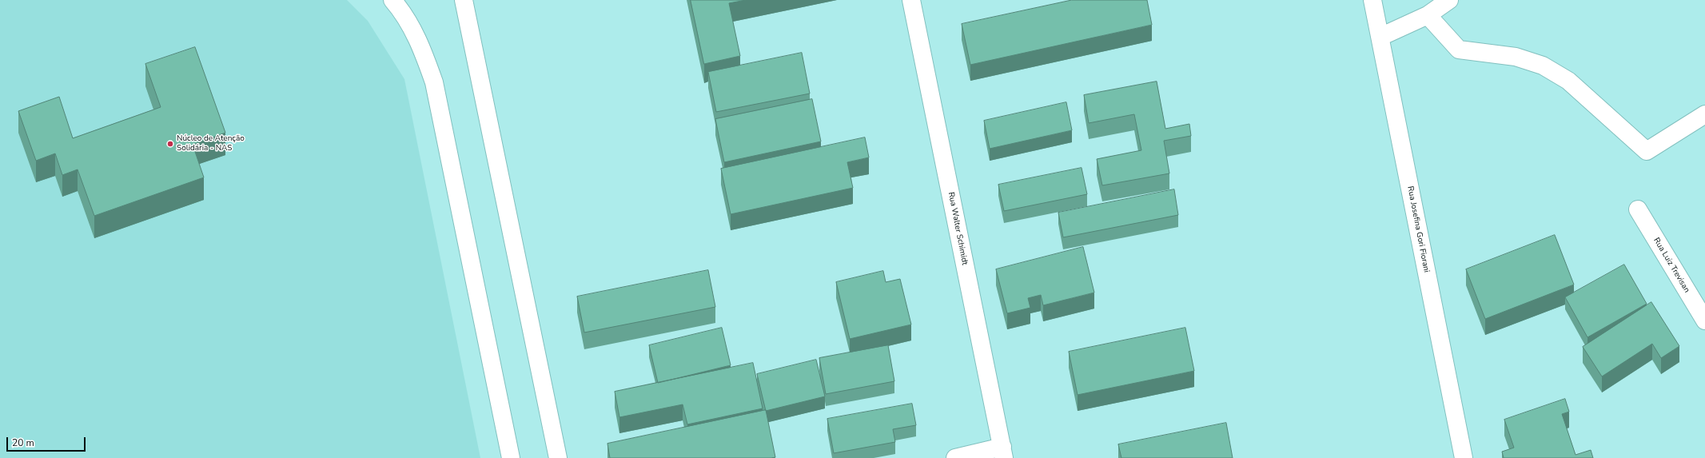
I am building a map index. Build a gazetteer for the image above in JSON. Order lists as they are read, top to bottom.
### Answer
{
  "streets": {
    "street": ["Rua Walter Schimidt", "Rua Josefina Gori Fiorani", "Rua Luiz Trevisan"]
  },
  "places": ["Núcleo de Atenção Solidária - NAS"],
  "scale_bar": "20 m"
}
